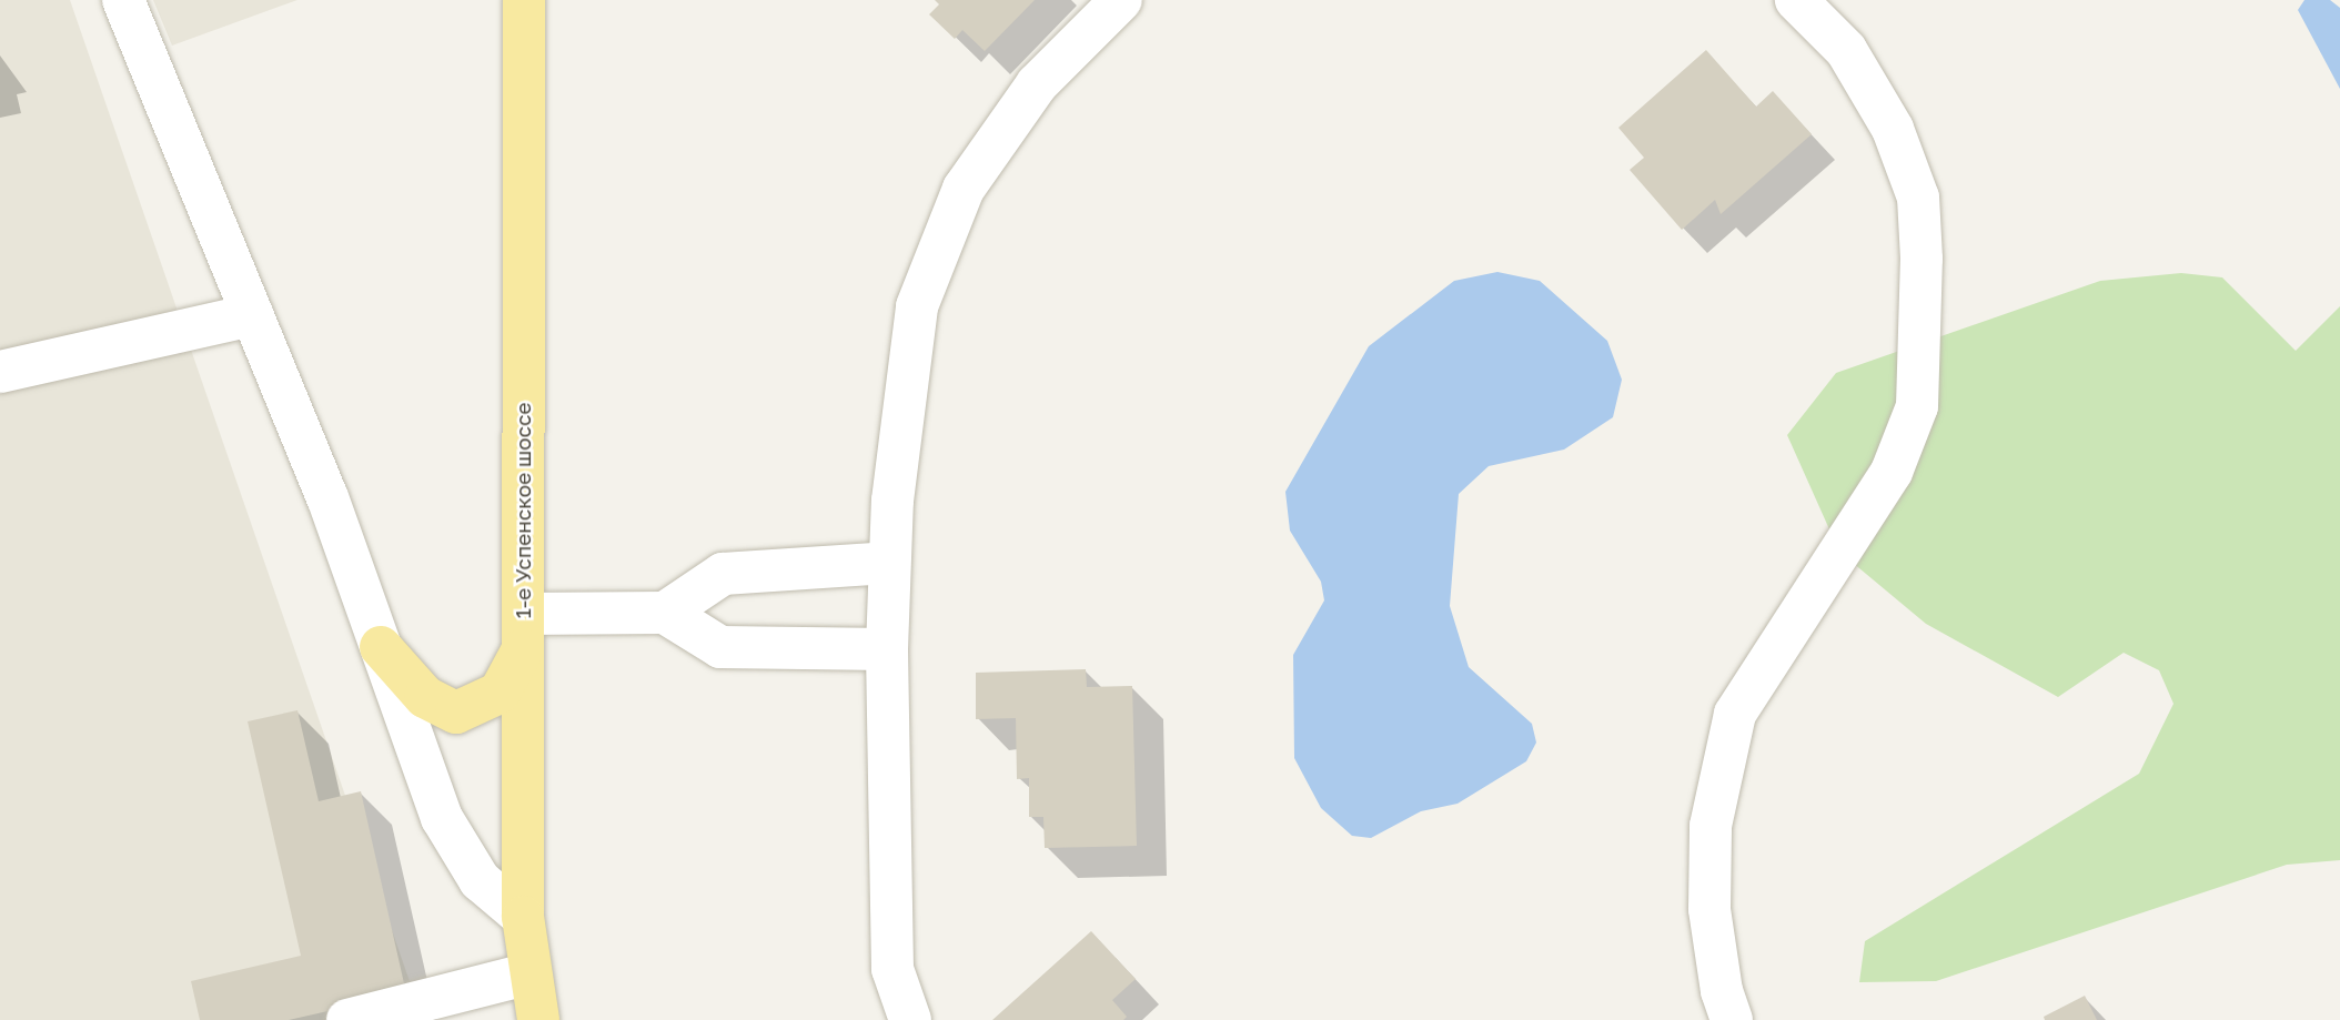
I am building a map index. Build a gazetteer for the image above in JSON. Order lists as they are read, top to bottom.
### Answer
{
  "streets": {
    "main road": ["1-е Успенское шоссе"]
  }
}
